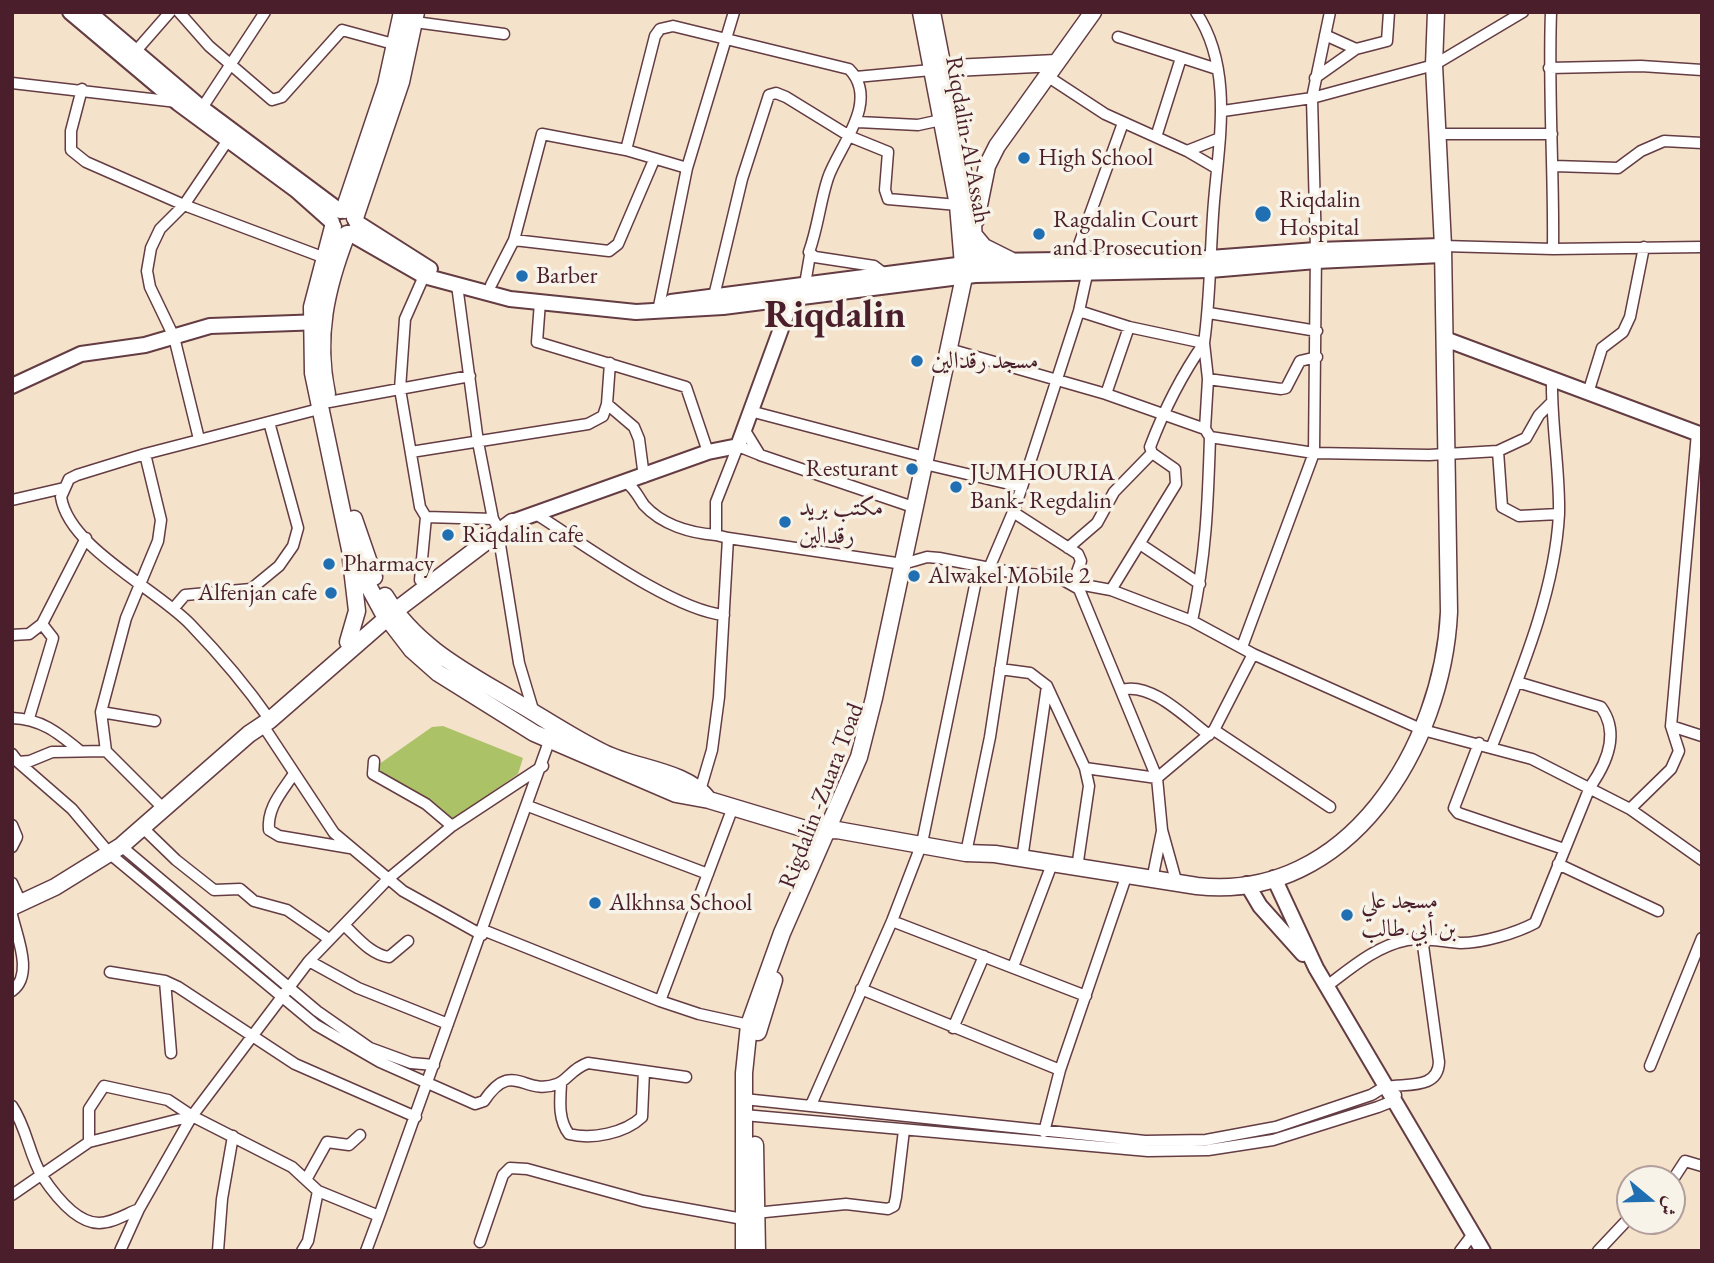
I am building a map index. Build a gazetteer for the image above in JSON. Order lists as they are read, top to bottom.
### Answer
{
  "streets": {
    "main road": ["Riqdalin-Al Assah", "Rigdalin -Zuara Toad"]
  },
  "crossings": [
    ["Riqdalin-Al Assah", "Rigdalin -Zuara Toad"]
  ],
  "districts": ["Riqdalin"],
  "places": [
    "High School",
    "Riqdalin Hospital",
    "Ragdalin Court and Prosecution",
    "Barber",
    "مسجد رقدالين",
    "Resturant",
    "JUMHOURIA Bank- Regdalin",
    "مكتب بريد رقدالين",
    "Riqdalin cafe",
    "Pharmacy",
    "Alwakel Mobile 2",
    "Alfenjan cafe",
    "Alkhnsa School",
    "مسجد علي بن أبي طالب"
  ],
  "north": "right"
}
